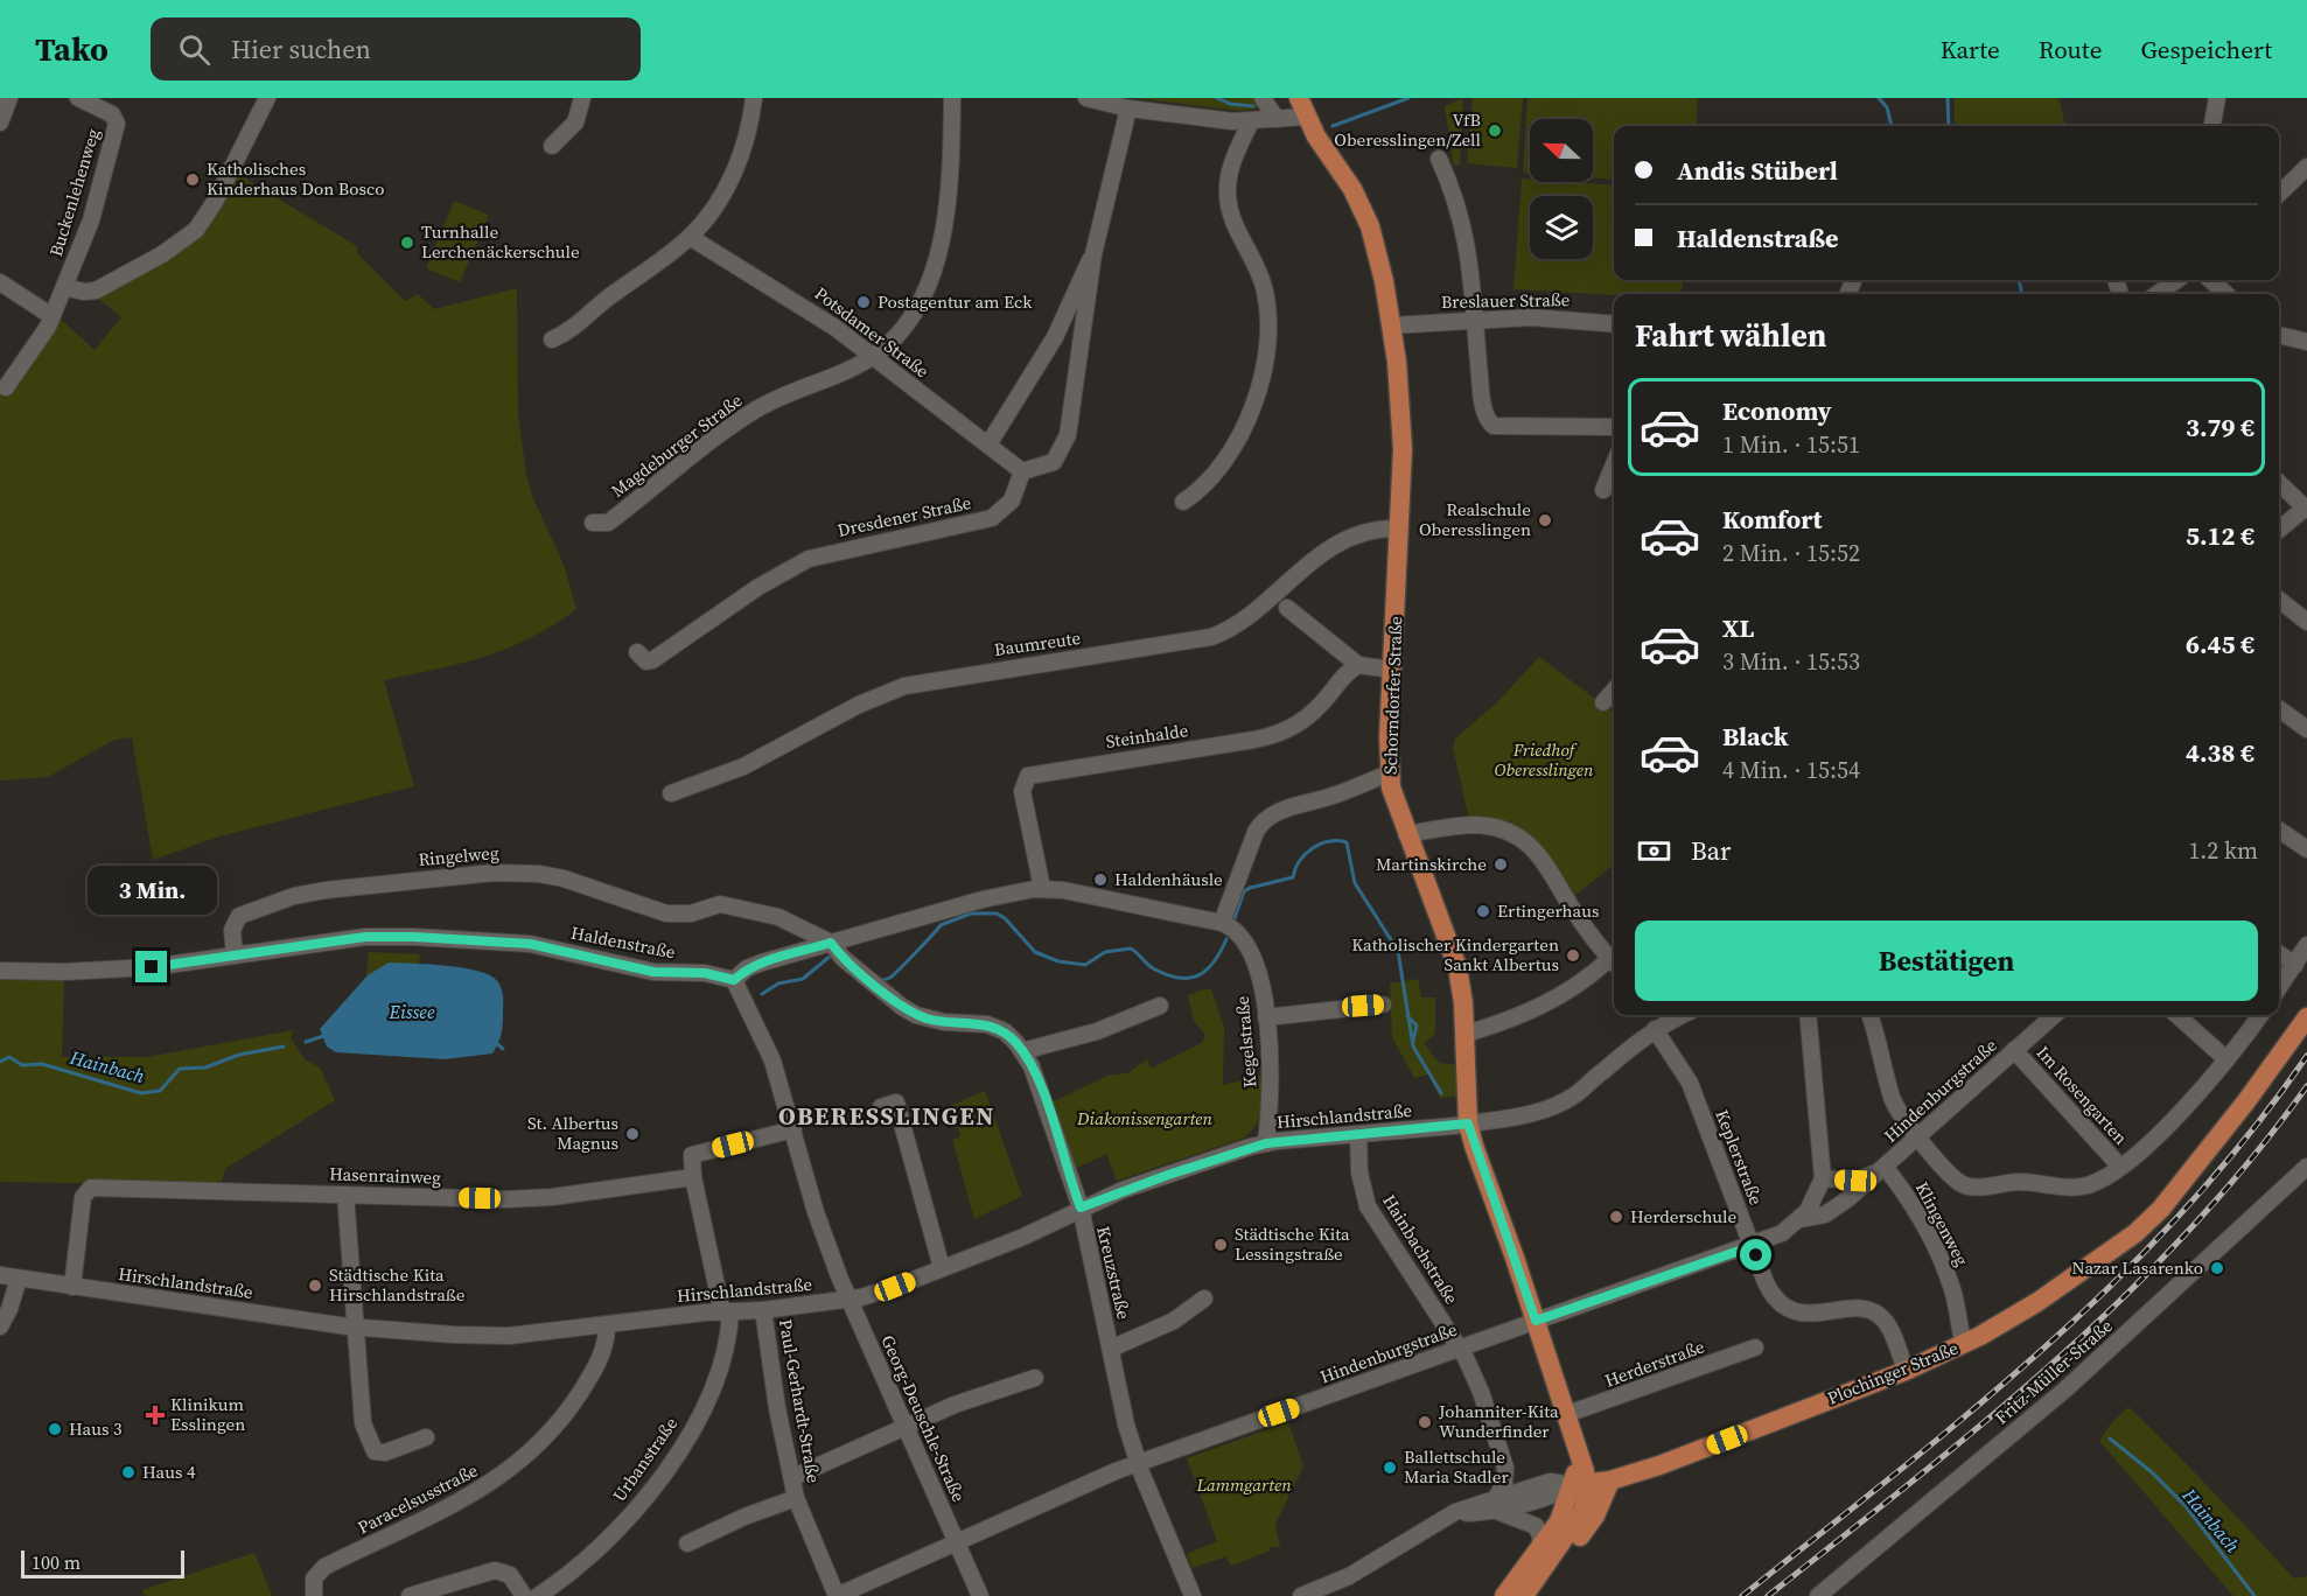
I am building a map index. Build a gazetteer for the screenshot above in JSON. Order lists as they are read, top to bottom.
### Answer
{
  "streets": {
    "main road": ["Schorndorfer Straße", "Plochinger Straße"],
    "street": [
      "Buckenlehenweg",
      "Breslauer Straße",
      "Potsdamer Straße",
      "Magdeburger Straße",
      "Dresdener Straße",
      "Baumreute",
      "Steinhalde",
      "Ringelweg",
      "Haldenstraße",
      "Kegelstraße",
      "Hindenburgstraße",
      "Im Rosengarten",
      "Hirschlandstraße",
      "Keplerstraße",
      "Hasenrainweg",
      "Klingenweg",
      "Hainbachstraße",
      "Kreuzstraße",
      "Herderstraße",
      "Fritz-Müller-Straße",
      "Paul-Gerhardt-Straße",
      "Georg-Deuschle-Straße",
      "Urbanstraße",
      "Paracelsusstraße"
    ]
  },
  "crossings": [
    ["Breslauer Straße", "Schorndorfer Straße"],
    ["Potsdamer Straße", "Magdeburger Straße"],
    ["Potsdamer Straße", "Dresdener Straße"],
    ["Baumreute", "Schorndorfer Straße"],
    ["Schorndorfer Straße", "Hindenburgstraße"],
    ["Schorndorfer Straße", "Hirschlandstraße"],
    ["Schorndorfer Straße", "Herderstraße"],
    ["Schorndorfer Straße", "Plochinger Straße"],
    ["Ringelweg", "Haldenstraße"],
    ["Ringelweg", "Kreuzstraße"],
    ["Haldenstraße", "Georg-Deuschle-Straße"],
    ["Kegelstraße", "Hirschlandstraße"],
    ["Hindenburgstraße", "Im Rosengarten"],
    ["Hindenburgstraße", "Keplerstraße"],
    ["Hindenburgstraße", "Klingenweg"],
    ["Hindenburgstraße", "Hainbachstraße"],
    ["Hindenburgstraße", "Kreuzstraße"],
    ["Hindenburgstraße", "Paul-Gerhardt-Straße"],
    ["Hindenburgstraße", "Georg-Deuschle-Straße"],
    ["Hirschlandstraße", "Keplerstraße"],
    ["Hirschlandstraße", "Hasenrainweg"],
    ["Hirschlandstraße", "Hainbachstraße"],
    ["Hirschlandstraße", "Kreuzstraße"],
    ["Hirschlandstraße", "Paul-Gerhardt-Straße"],
    ["Hirschlandstraße", "Georg-Deuschle-Straße"],
    ["Hirschlandstraße", "Urbanstraße"],
    ["Hirschlandstraße", "Paracelsusstraße"],
    ["Keplerstraße", "Plochinger Straße"],
    ["Hasenrainweg", "Urbanstraße"],
    ["Klingenweg", "Plochinger Straße"],
    ["Hainbachstraße", "Plochinger Straße"]
  ],
  "districts": ["OBERESSLINGEN"],
  "water": ["Eissee", "Hainbach"],
  "parks": ["Friedhof Oberesslingen", "Diakonissengarten", "Lammgarten"],
  "places": {
    "other": [
      "VfB Oberesslingen/Zell",
      "Katholisches Kinderhaus Don Bosco",
      "Turnhalle Lerchenäckerschule",
      "Postagentur am Eck",
      "Realschule Oberesslingen",
      "Martinskirche",
      "Haldenhäusle",
      "Ertingerhaus",
      "Katholischer Kindergarten Sankt Albertus",
      "St. Albertus Magnus",
      "Herderschule",
      "Städtische Kita Lessingstraße",
      "Nazar Lasarenko",
      "Städtische Kita Hirschlandstraße",
      "Johanniter-Kita Wunderfinder",
      "Haus 3",
      "Ballettschule Maria Stadler",
      "Haus 4"
    ],
    "health": ["Klinikum Esslingen"]
  },
  "scale_bar": "100 m",
  "north": "left",
  "page": {
    "header": "Tako",
    "search": "Hier suchen",
    "nav": ["Karte", "Route", "Gespeichert"],
    "banner": ["Andis Stüberl", "Haldenstraße"],
    "heading": "Fahrt wählen",
    "list": [
      {
        "name": "Economy",
        "note": "1 Min. · 15:51",
        "value": "3.79 €"
      },
      {
        "name": "Komfort",
        "note": "2 Min. · 15:52",
        "value": "5.12 €"
      },
      {
        "name": "XL",
        "note": "3 Min. · 15:53",
        "value": "6.45 €"
      },
      {
        "name": "Black",
        "note": "4 Min. · 15:54",
        "value": "4.38 €"
      }
    ],
    "pay": ["Bar", "1.2 km"],
    "bubble": "3 Min.",
    "buttons": "Bestätigen",
    "scale": "100 m"
  }
}
